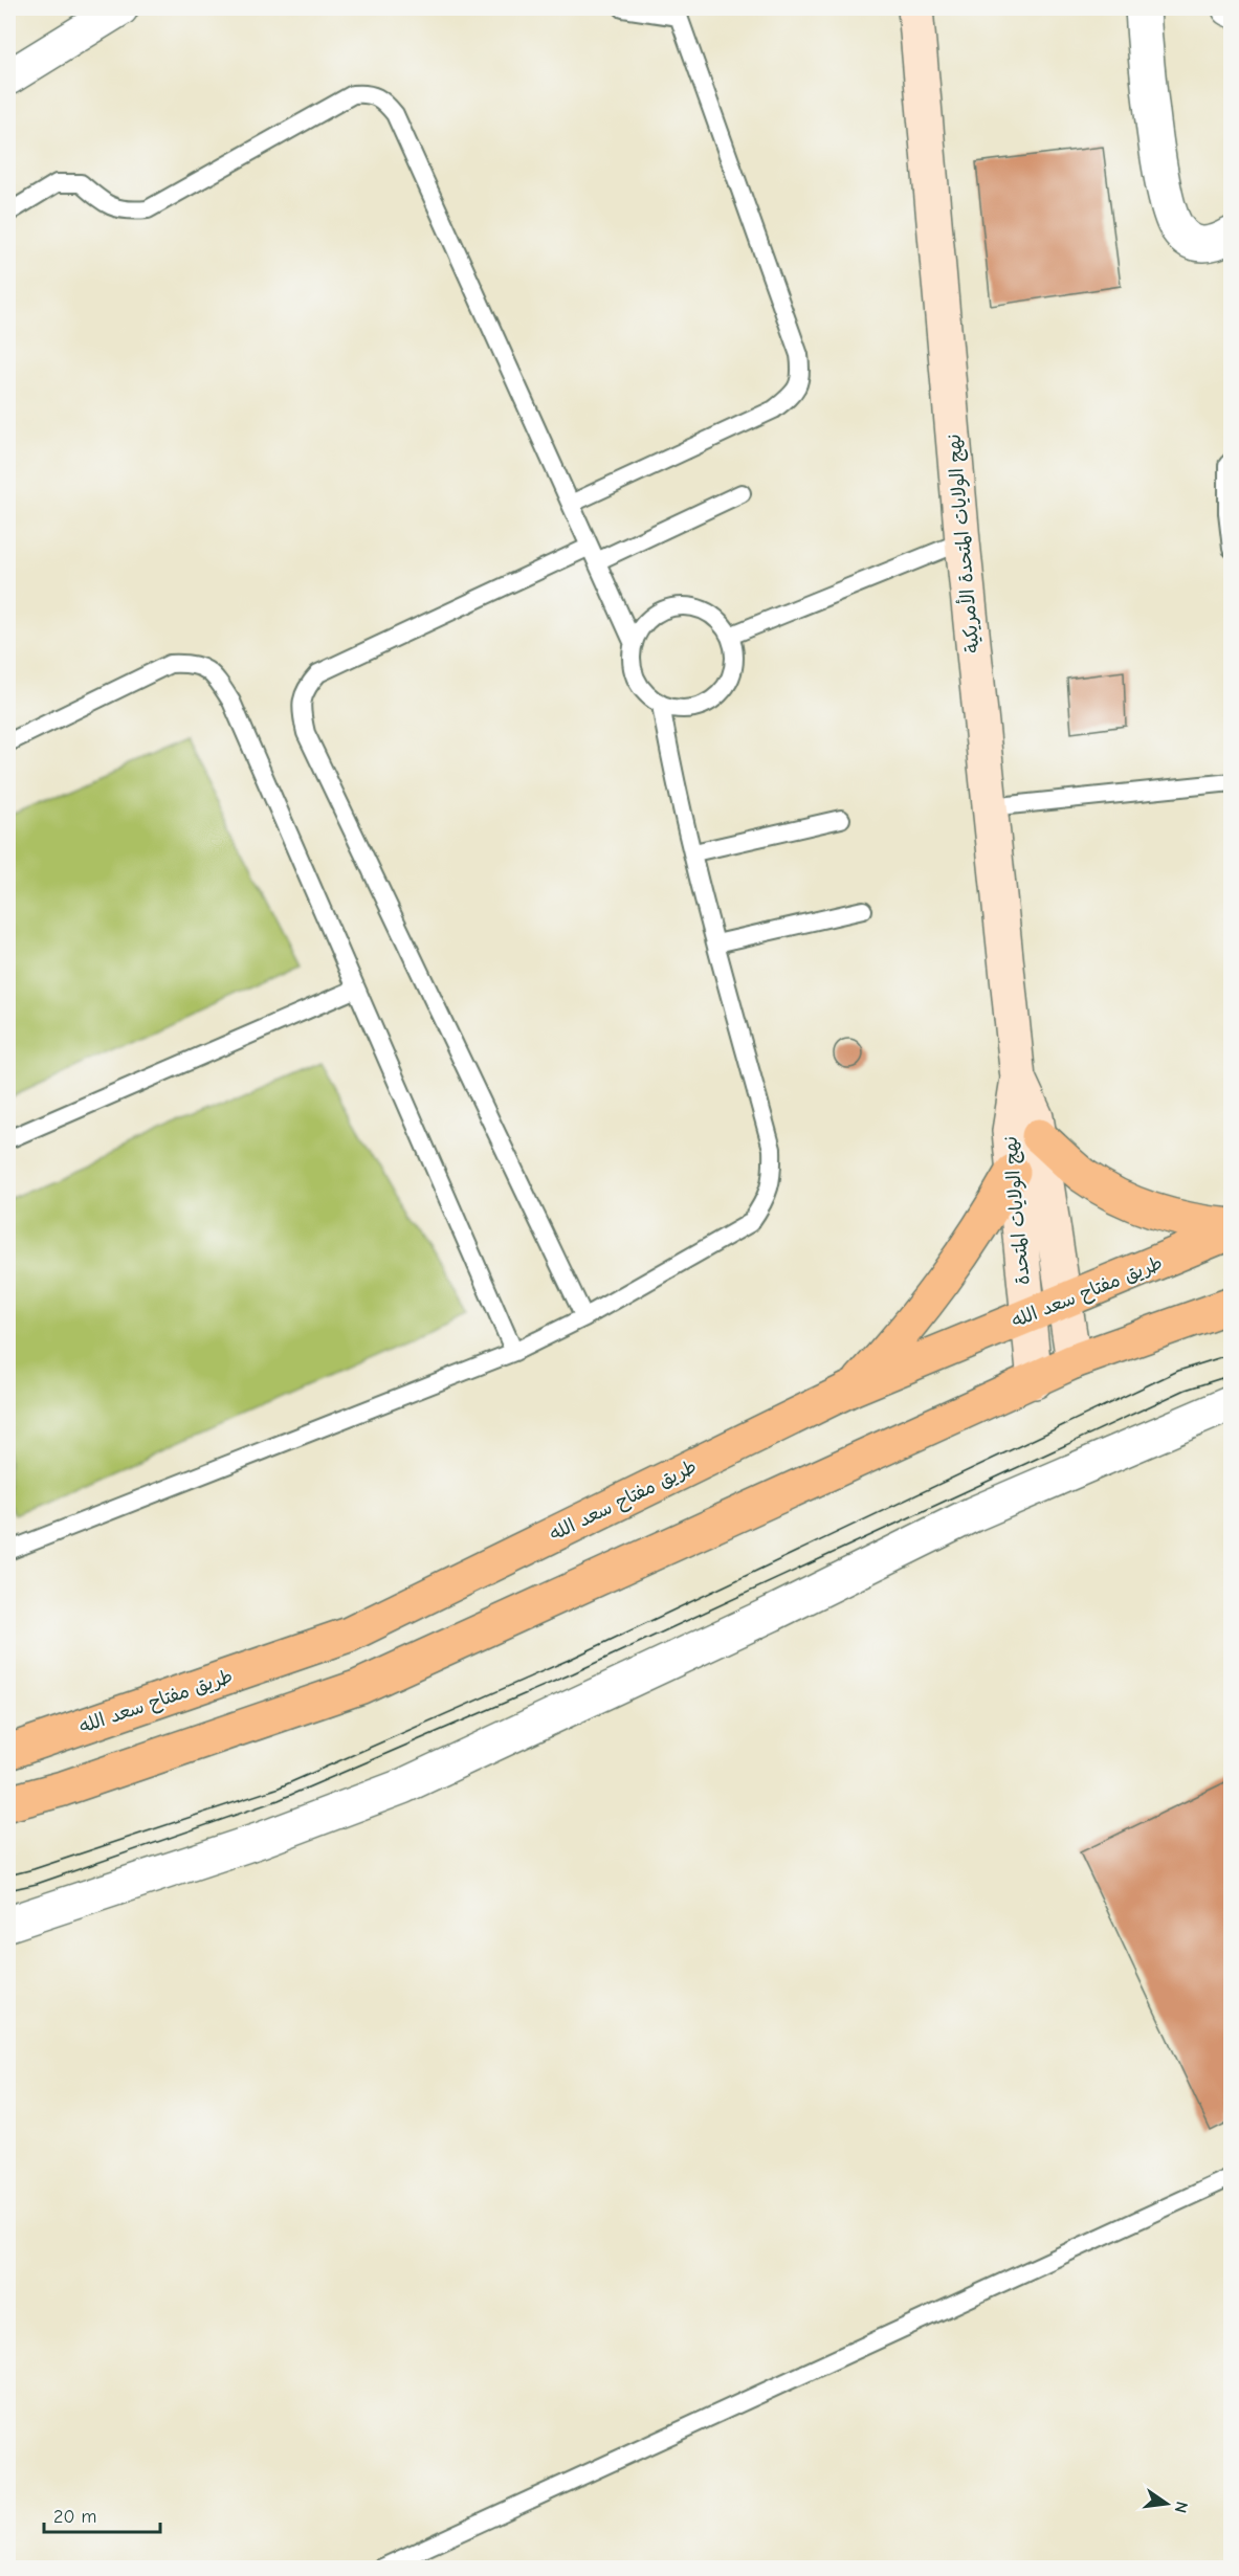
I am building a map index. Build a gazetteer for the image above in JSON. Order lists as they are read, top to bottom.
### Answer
{
  "streets": {
    "highway": ["طريق مفتاح سعد الله"],
    "street": ["نهج الولايات المتحدة الأمريكية", "نهج الولايات المتحدة"]
  },
  "crossings": [
    ["نهج الولايات المتحدة الأمريكية", "نهج الولايات المتحدة"],
    ["نهج الولايات المتحدة", "طريق مفتاح سعد الله"]
  ],
  "scale_bar": "20 m",
  "north": "right"
}
